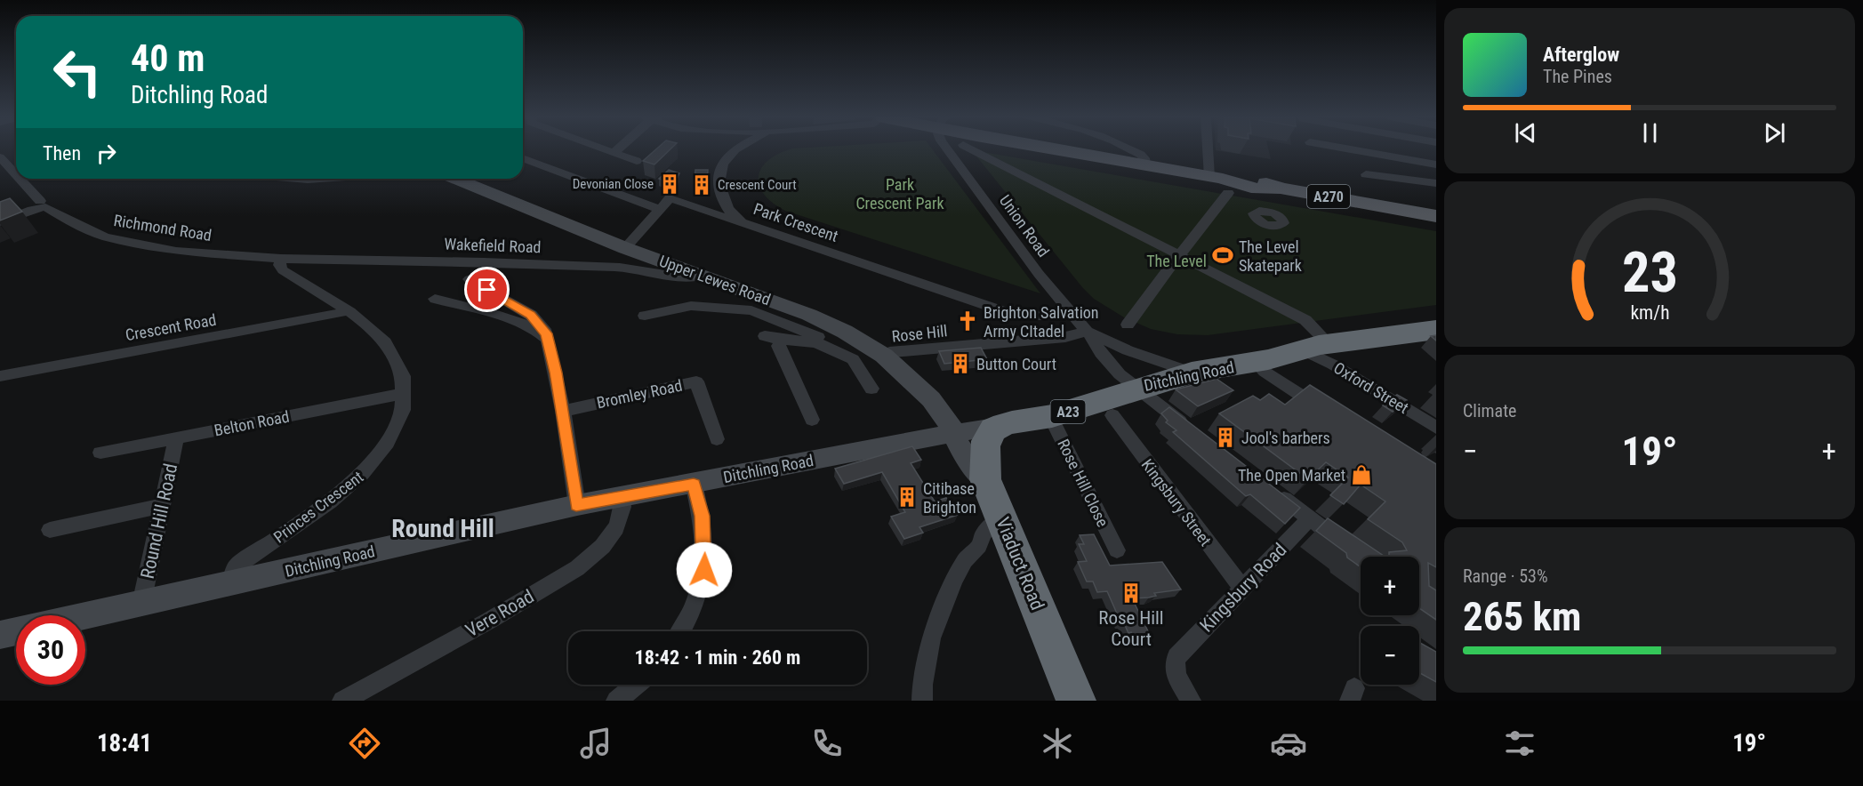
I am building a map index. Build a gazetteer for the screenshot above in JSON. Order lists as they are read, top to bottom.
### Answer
{
  "streets": {
    "highway": ["Ditchling Road", "A23", "Viaduct Road"],
    "main road": ["A270"],
    "street": [
      "Park Crescent",
      "Union Road",
      "Richmond Road",
      "Wakefield Road",
      "Upper Lewes Road",
      "Crescent Road",
      "Rose Hill",
      "Oxford Street",
      "Bromley Road",
      "Belton Road",
      "Rose Hill Close",
      "Kingsbury Street",
      "Princes Crescent",
      "Round Hill Road",
      "Kingsbury Road",
      "Vere Road"
    ]
  },
  "crossings": [
    ["Park Crescent", "Union Road"],
    ["Union Road", "Rose Hill"],
    ["Union Road", "Ditchling Road"],
    ["Richmond Road", "Wakefield Road"],
    ["Richmond Road", "Princes Crescent"],
    ["Wakefield Road", "Upper Lewes Road"],
    ["Wakefield Road", "Princes Crescent"],
    ["Upper Lewes Road", "Rose Hill"],
    ["Upper Lewes Road", "Ditchling Road"],
    ["Upper Lewes Road", "Viaduct Road"],
    ["Crescent Road", "Princes Crescent"],
    ["Ditchling Road", "Oxford Street"],
    ["Ditchling Road", "Rose Hill Close"],
    ["Ditchling Road", "Princes Crescent"],
    ["Ditchling Road", "Round Hill Road"],
    ["Ditchling Road", "Viaduct Road"],
    ["Ditchling Road", "Vere Road"],
    ["Belton Road", "Princes Crescent"],
    ["Belton Road", "Round Hill Road"],
    ["Kingsbury Street", "Kingsbury Road"]
  ],
  "districts": ["Round Hill"],
  "parks": ["Park Crescent Park", "The Level"],
  "places": {
    "building": [
      "Devonian Close",
      "Crescent Court",
      "Button Court",
      "Jool's barbers",
      "Citibase Brighton",
      "Rose Hill Court"
    ],
    "sports": ["The Level Skatepark"],
    "church": ["Brighton Salvation Army CItadel"],
    "shop": ["The Open Market"]
  },
  "page": {
    "turn": ["40 m", "Ditchling Road"],
    "song": ["Afterglow", "The Pines"],
    "then": "Then",
    "tile": [
      "Climate",
      ["Range · 53%", "265 km"]
    ],
    "heat": ["−", "19°", "+"],
    "map_buttons": ["+", "−"],
    "limit": "30",
    "trip": "18:42 · 1 min · 260 m",
    "tabs": ["18:41", "19°"],
    "gauge": ["23", "km/h"]
  }
}
